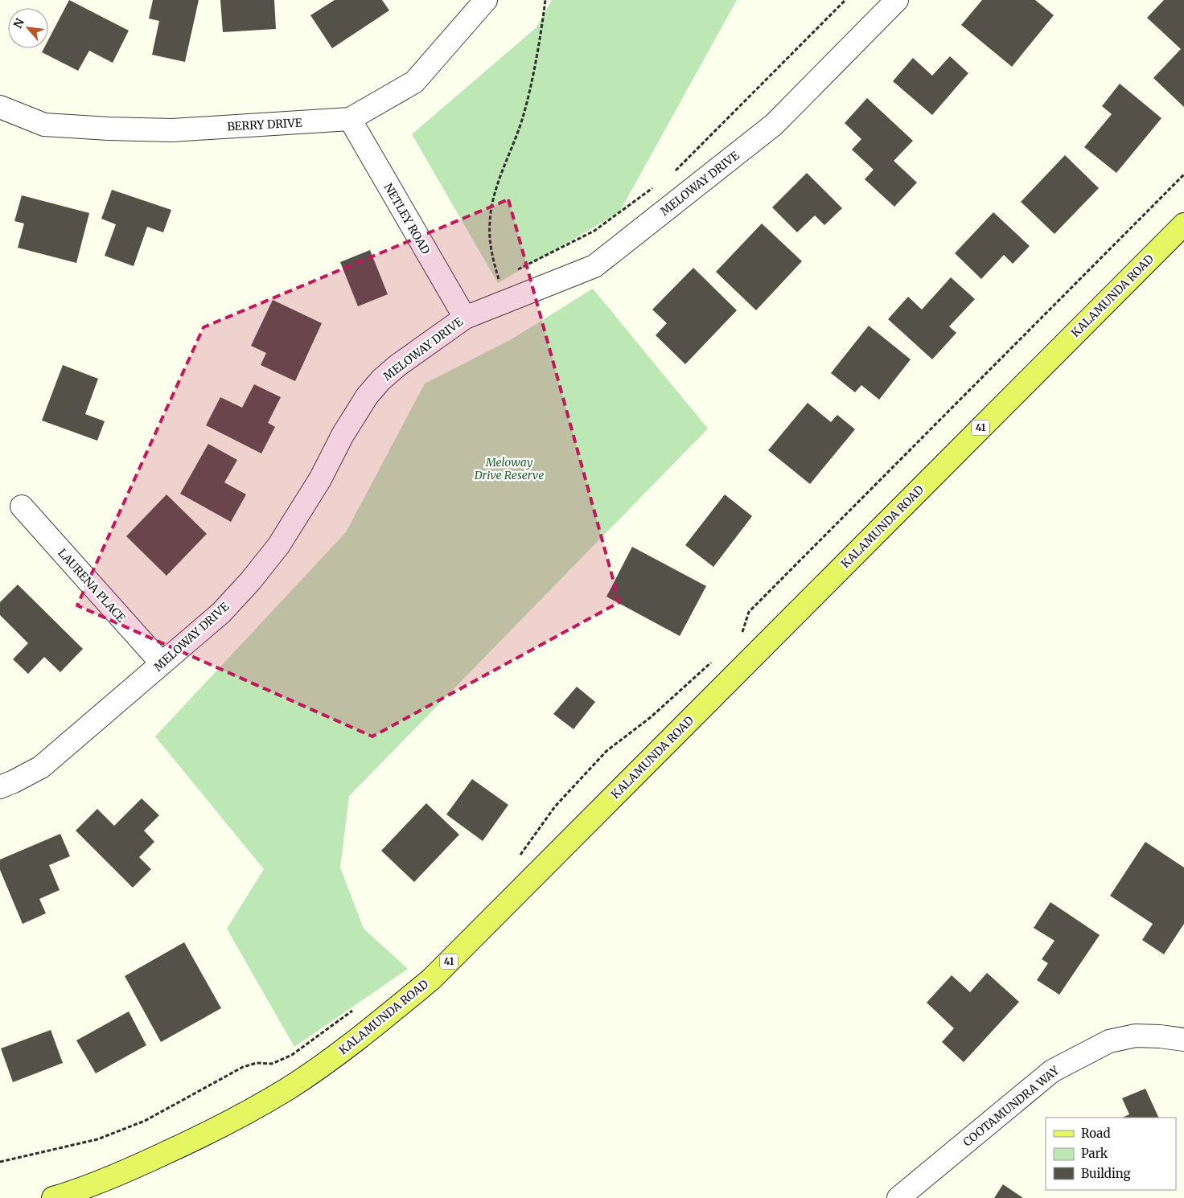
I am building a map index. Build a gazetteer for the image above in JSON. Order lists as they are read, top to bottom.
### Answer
{
  "streets": {
    "main road": ["KALAMUNDA ROAD", "41"],
    "street": [
      "BERRY DRIVE",
      "MELOWAY DRIVE",
      "NETLEY ROAD",
      "LAURENA PLACE",
      "COOTAMUNDRA WAY"
    ]
  },
  "crossings": [
    ["BERRY DRIVE", "NETLEY ROAD"],
    ["MELOWAY DRIVE", "NETLEY ROAD"],
    ["MELOWAY DRIVE", "LAURENA PLACE"]
  ],
  "parks": ["Meloway Drive Reserve"],
  "legend": ["Road", "Park", "Building"],
  "north": "top left"
}
